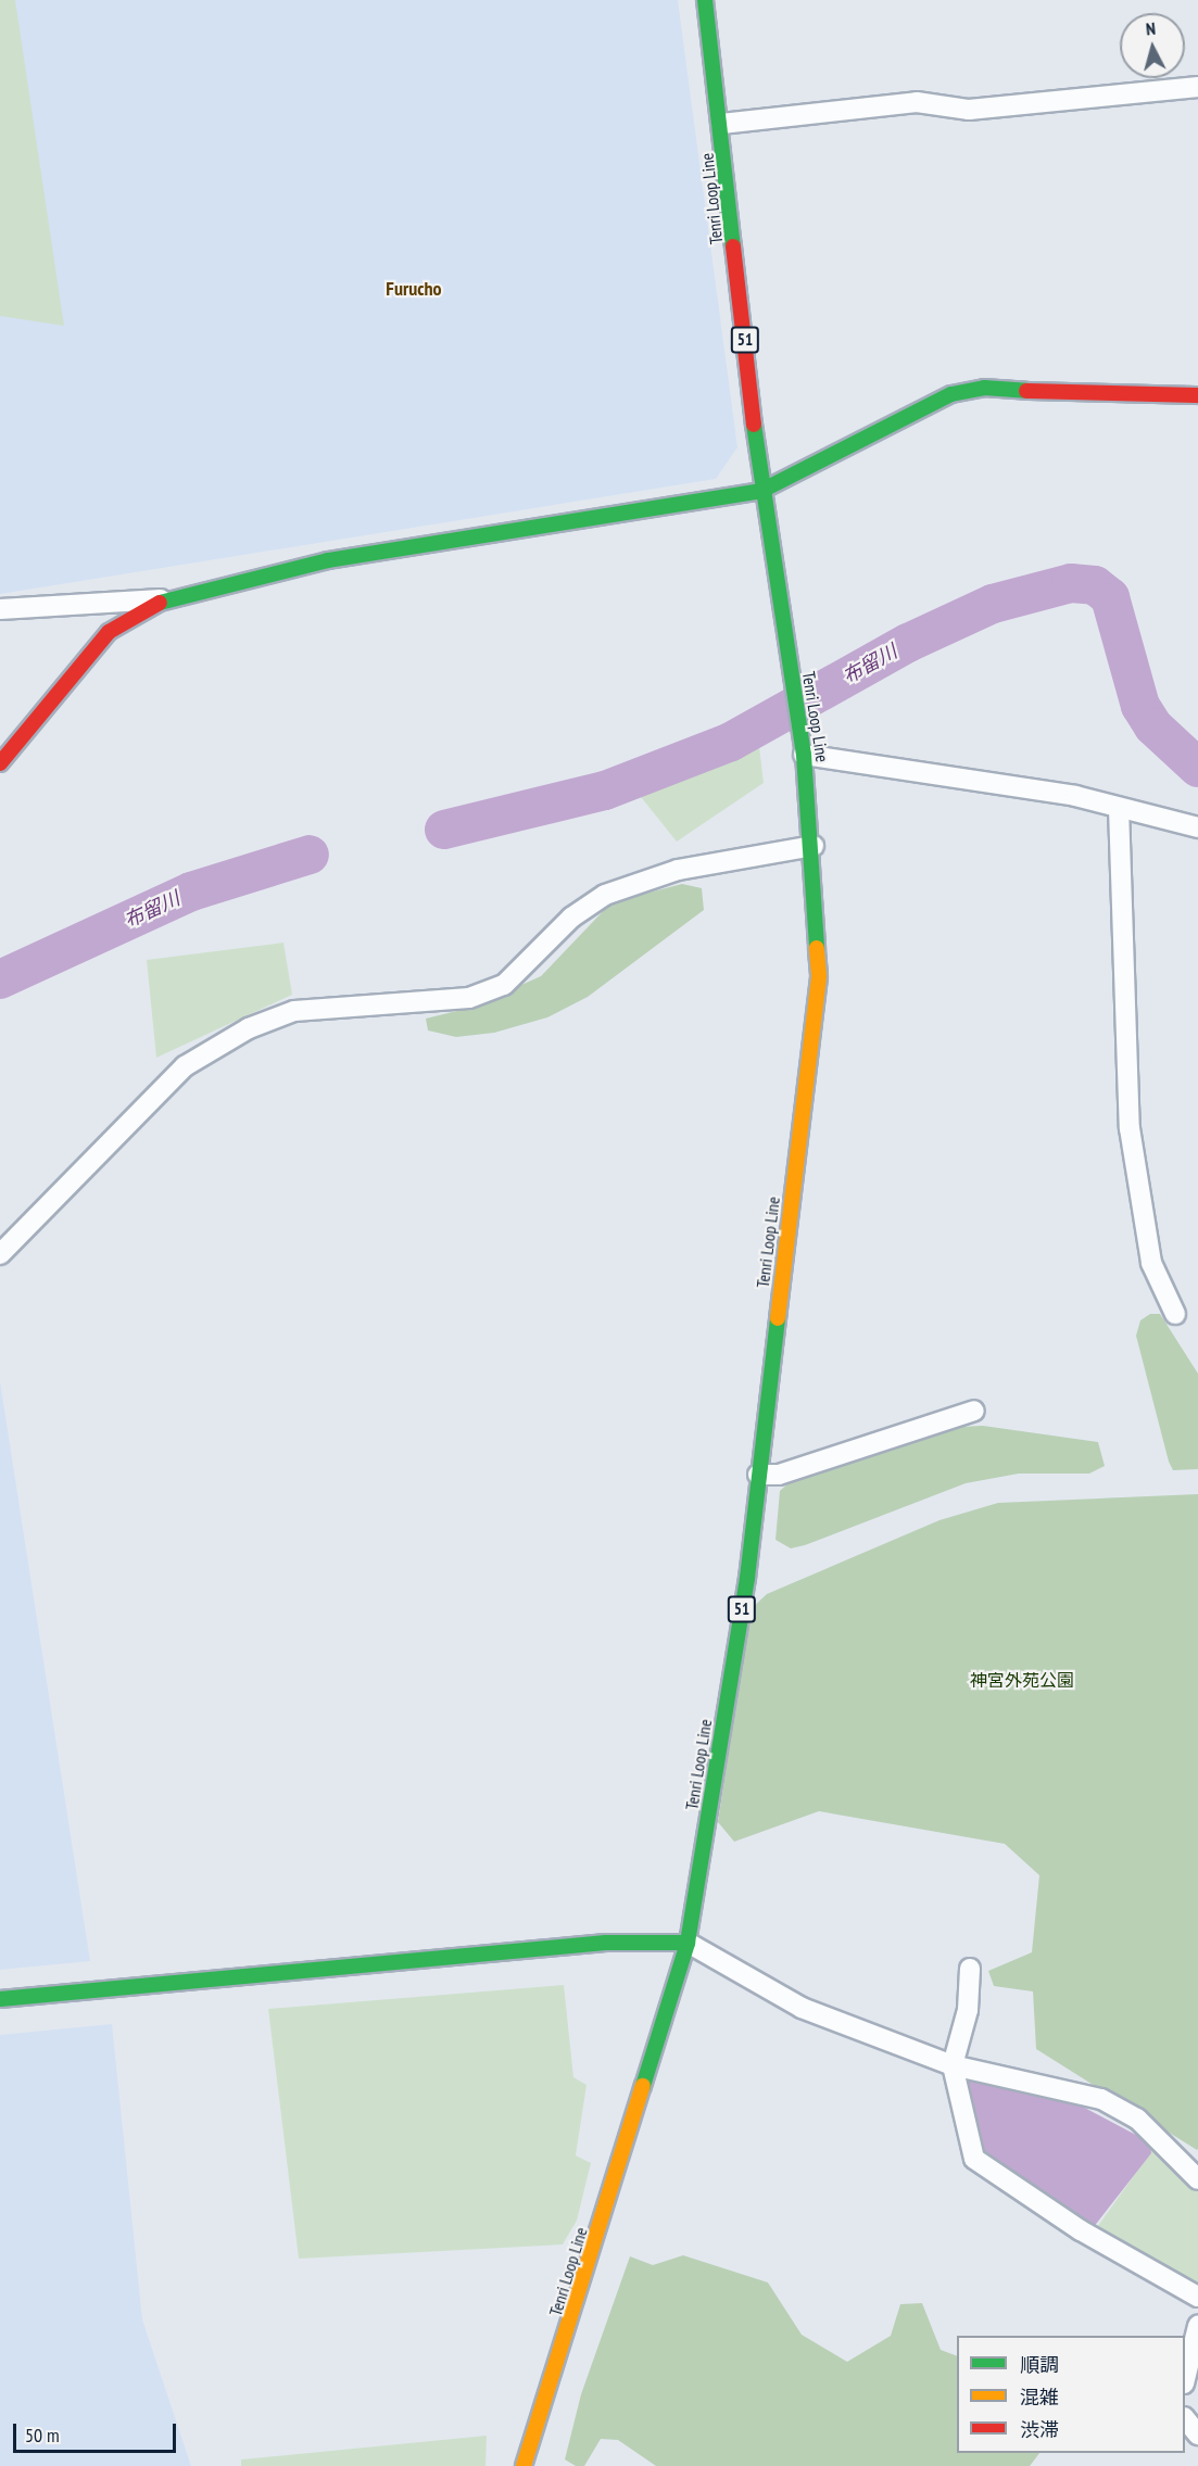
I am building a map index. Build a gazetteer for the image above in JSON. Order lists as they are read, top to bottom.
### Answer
{
  "streets": {
    "main road": ["Tenri Loop Line", "51"]
  },
  "districts": ["Furucho"],
  "water": ["布留川"],
  "parks": ["神宮外苑公園"],
  "legend": ["順調", "混雑", "渋滞"],
  "scale_bar": "50 m",
  "north": "top"
}
